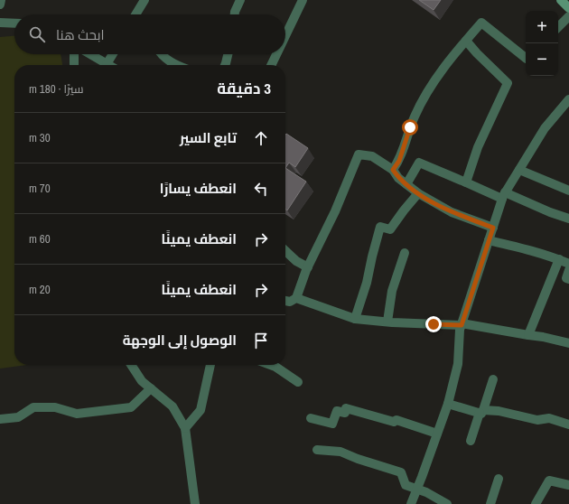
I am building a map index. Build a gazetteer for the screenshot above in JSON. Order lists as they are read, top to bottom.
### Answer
{
  "page": {
    "map_buttons": ["+", "−"],
    "search": "ابحث هنا",
    "heading": ["3 دقيقة", "سيرًا · 180 m"],
    "list": [
      ["تابع السير", "30 m"],
      ["انعطف يسارًا", "70 m"],
      ["انعطف يمينًا", "60 m"],
      ["انعطف يمينًا", "20 m"],
      "الوصول إلى الوجهة"
    ]
  }
}
